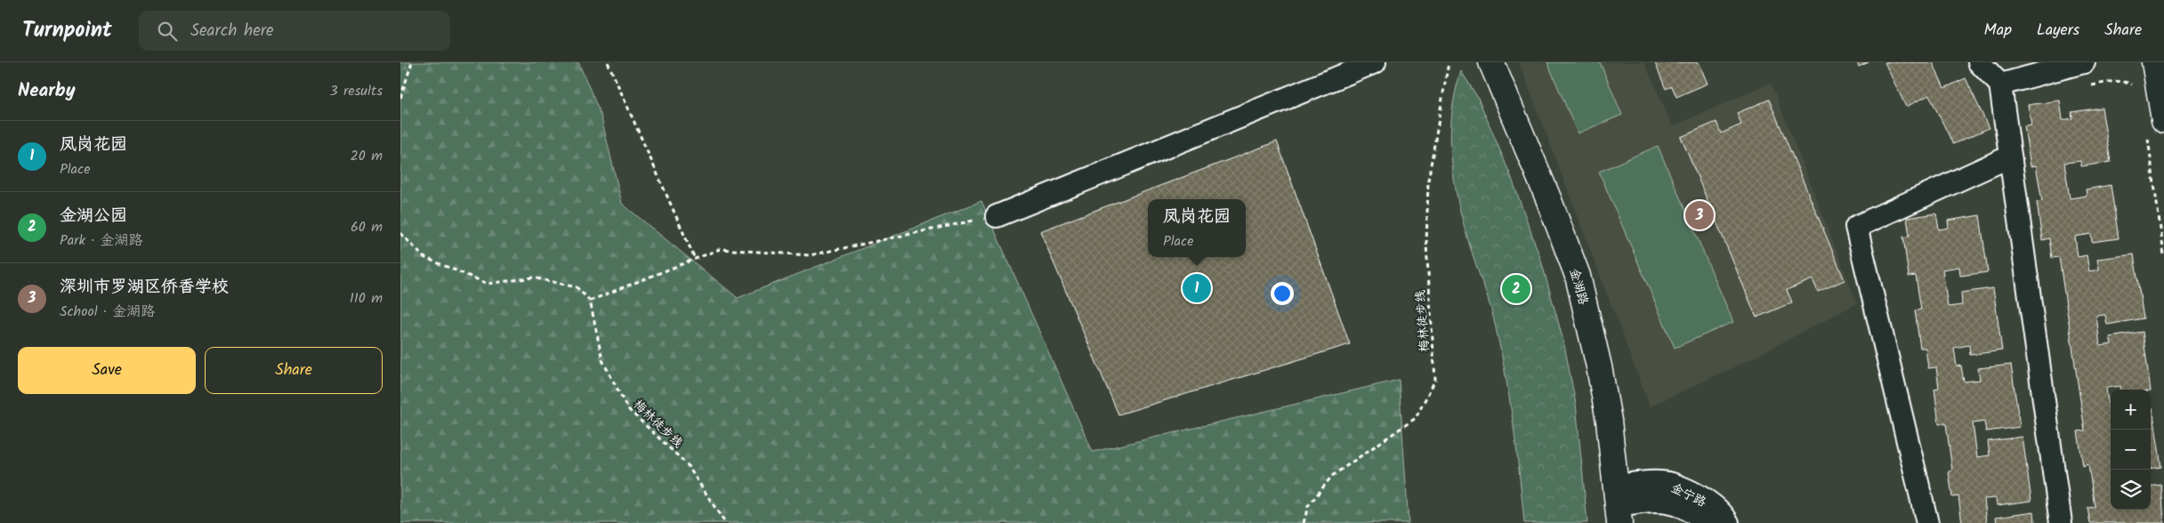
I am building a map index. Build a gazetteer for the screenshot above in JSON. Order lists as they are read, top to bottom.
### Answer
{
  "streets": {
    "street": ["金湖路", "金宁路"],
    "path": ["梅林徒步线"]
  },
  "crossings": [
    ["金湖路", "金宁路"]
  ],
  "page": {
    "header": "Turnpoint",
    "search": "Search here",
    "nav": ["Map", "Layers", "Share"],
    "heading": ["Nearby", "3 results"],
    "list": [
      {
        "mark": "1",
        "name": "凤岗花园",
        "note": "Place",
        "value": "20 m"
      },
      {
        "mark": "2",
        "name": "金湖公园",
        "note": "Park · 金湖路",
        "value": "60 m"
      },
      {
        "mark": "3",
        "name": "深圳市罗湖区侨香学校",
        "note": "School · 金湖路",
        "value": "110 m"
      }
    ],
    "popup": ["凤岗花园", "Place"],
    "pins": ["3", "1", "2"],
    "buttons": ["Save", "Share"],
    "map_buttons": ["+", "−"]
  }
}
